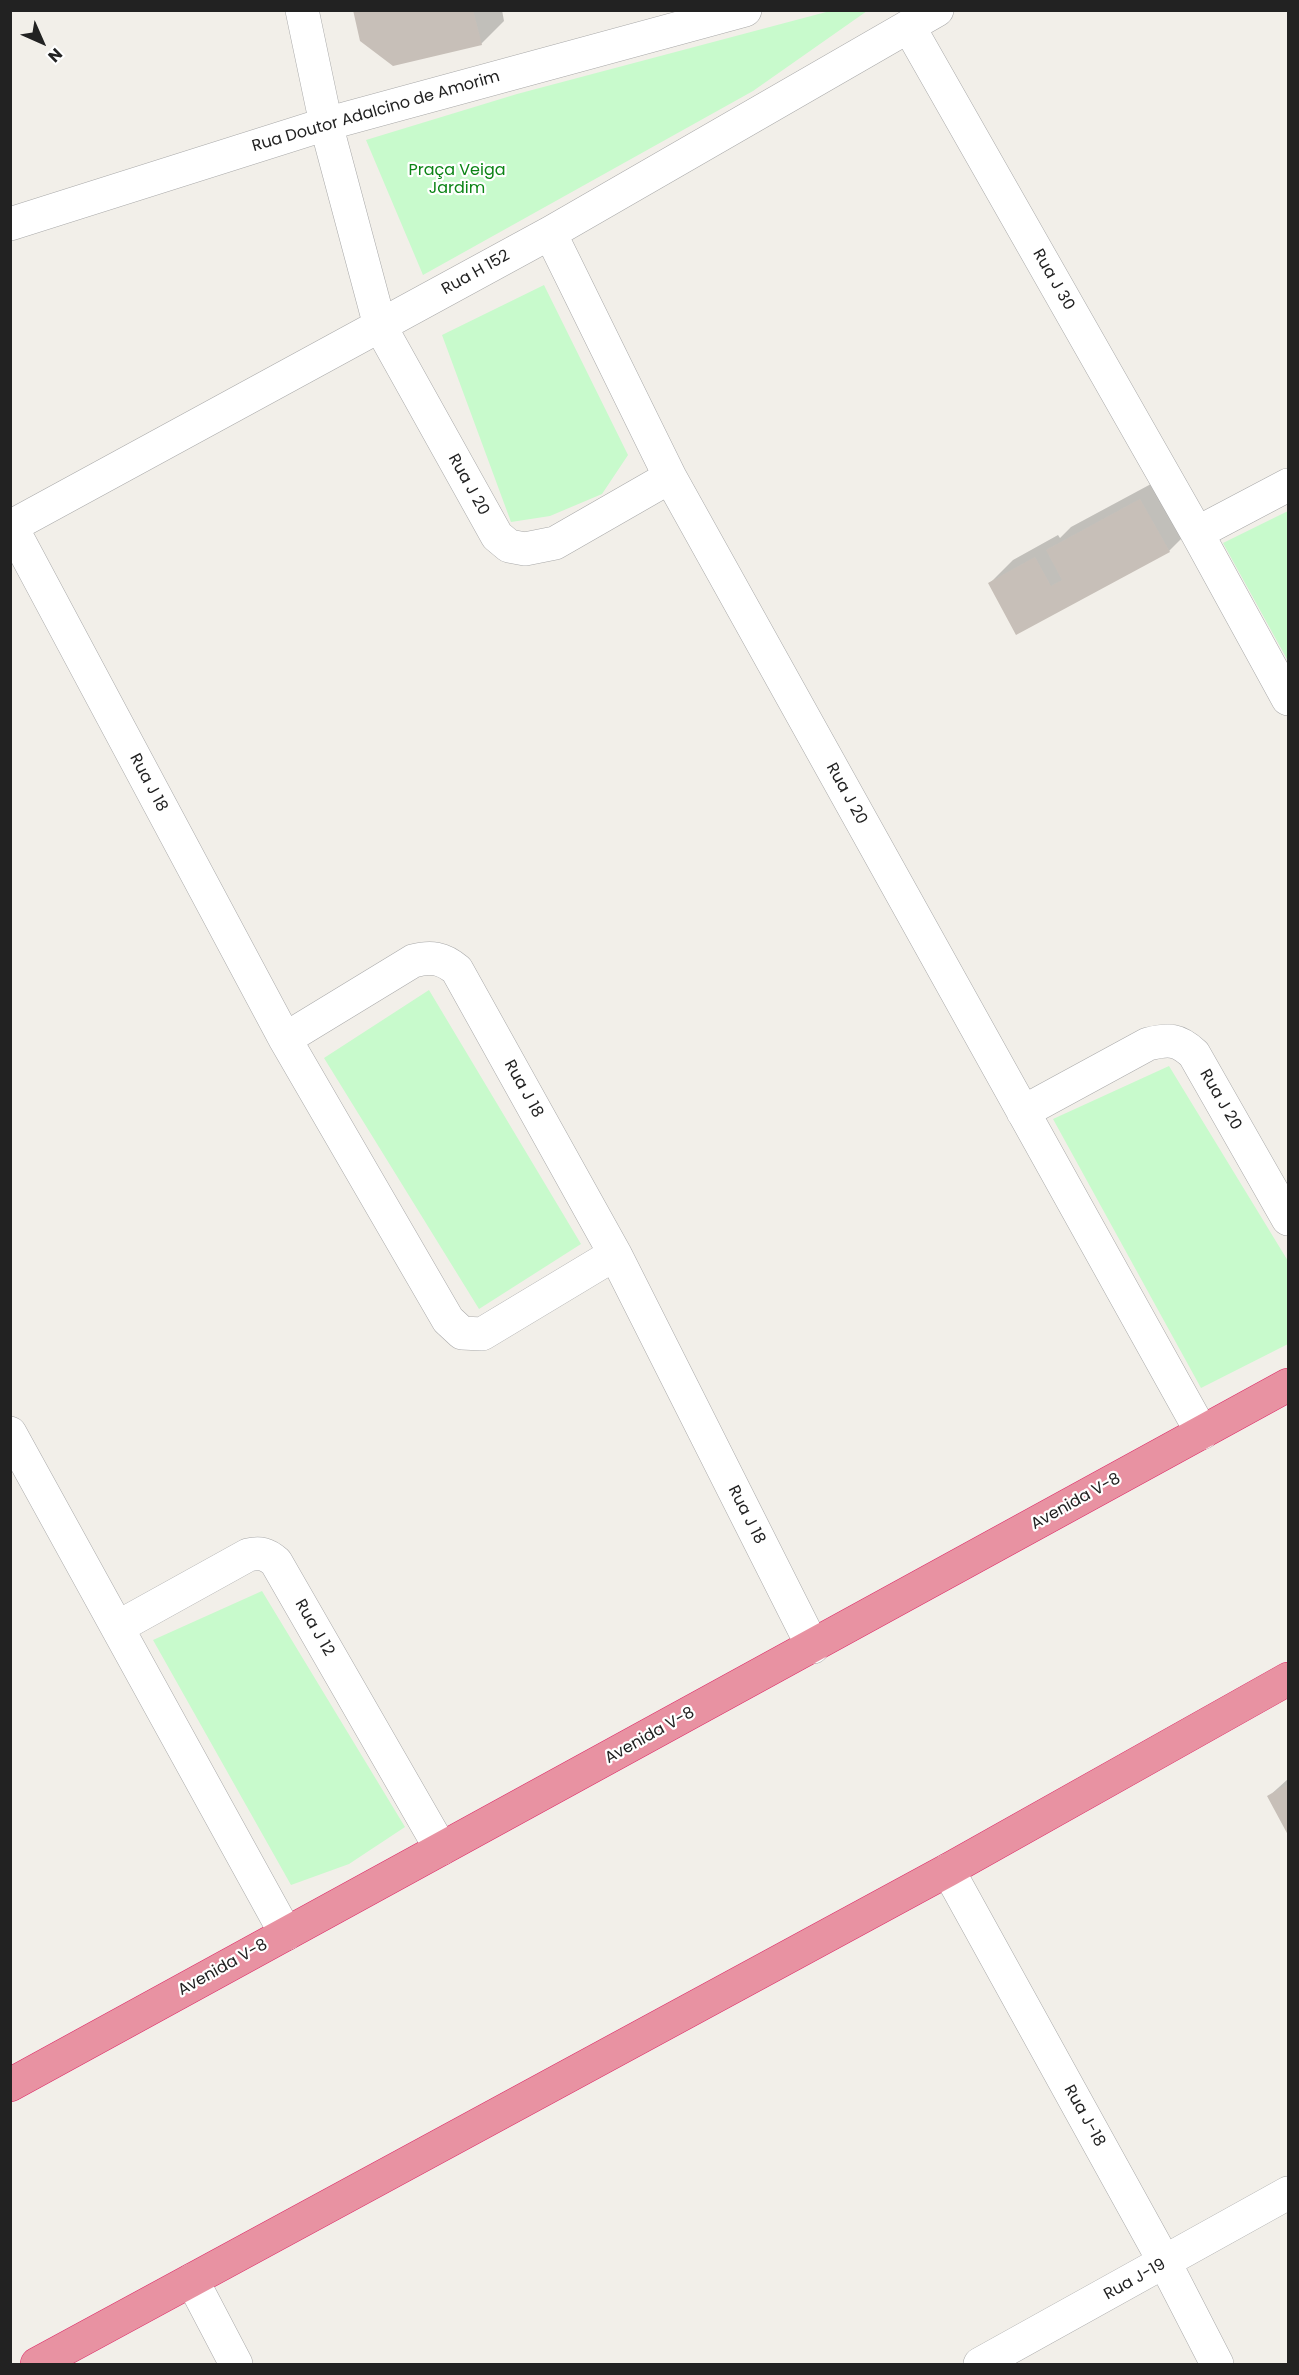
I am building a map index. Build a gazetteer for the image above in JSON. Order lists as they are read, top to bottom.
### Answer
{
  "streets": {
    "highway": ["Avenida V-8"],
    "street": [
      "Rua Doutor Adalcino de Amorim",
      "Rua H 152",
      "Rua J 30",
      "Rua J 20",
      "Rua J 18",
      "Rua J 12",
      "Rua J-18",
      "Rua J-19"
    ]
  },
  "crossings": [
    ["Rua Doutor Adalcino de Amorim", "Rua J 20"],
    ["Rua H 152", "Rua J 30"],
    ["Rua H 152", "Rua J 20"],
    ["Rua H 152", "Rua J 18"],
    ["Rua J 20", "Avenida V-8"],
    ["Rua J 18", "Avenida V-8"],
    ["Avenida V-8", "Rua J 12"],
    ["Rua J-18", "Rua J-19"]
  ],
  "parks": ["Praça Veiga Jardim"],
  "north": "bottom right"
}
